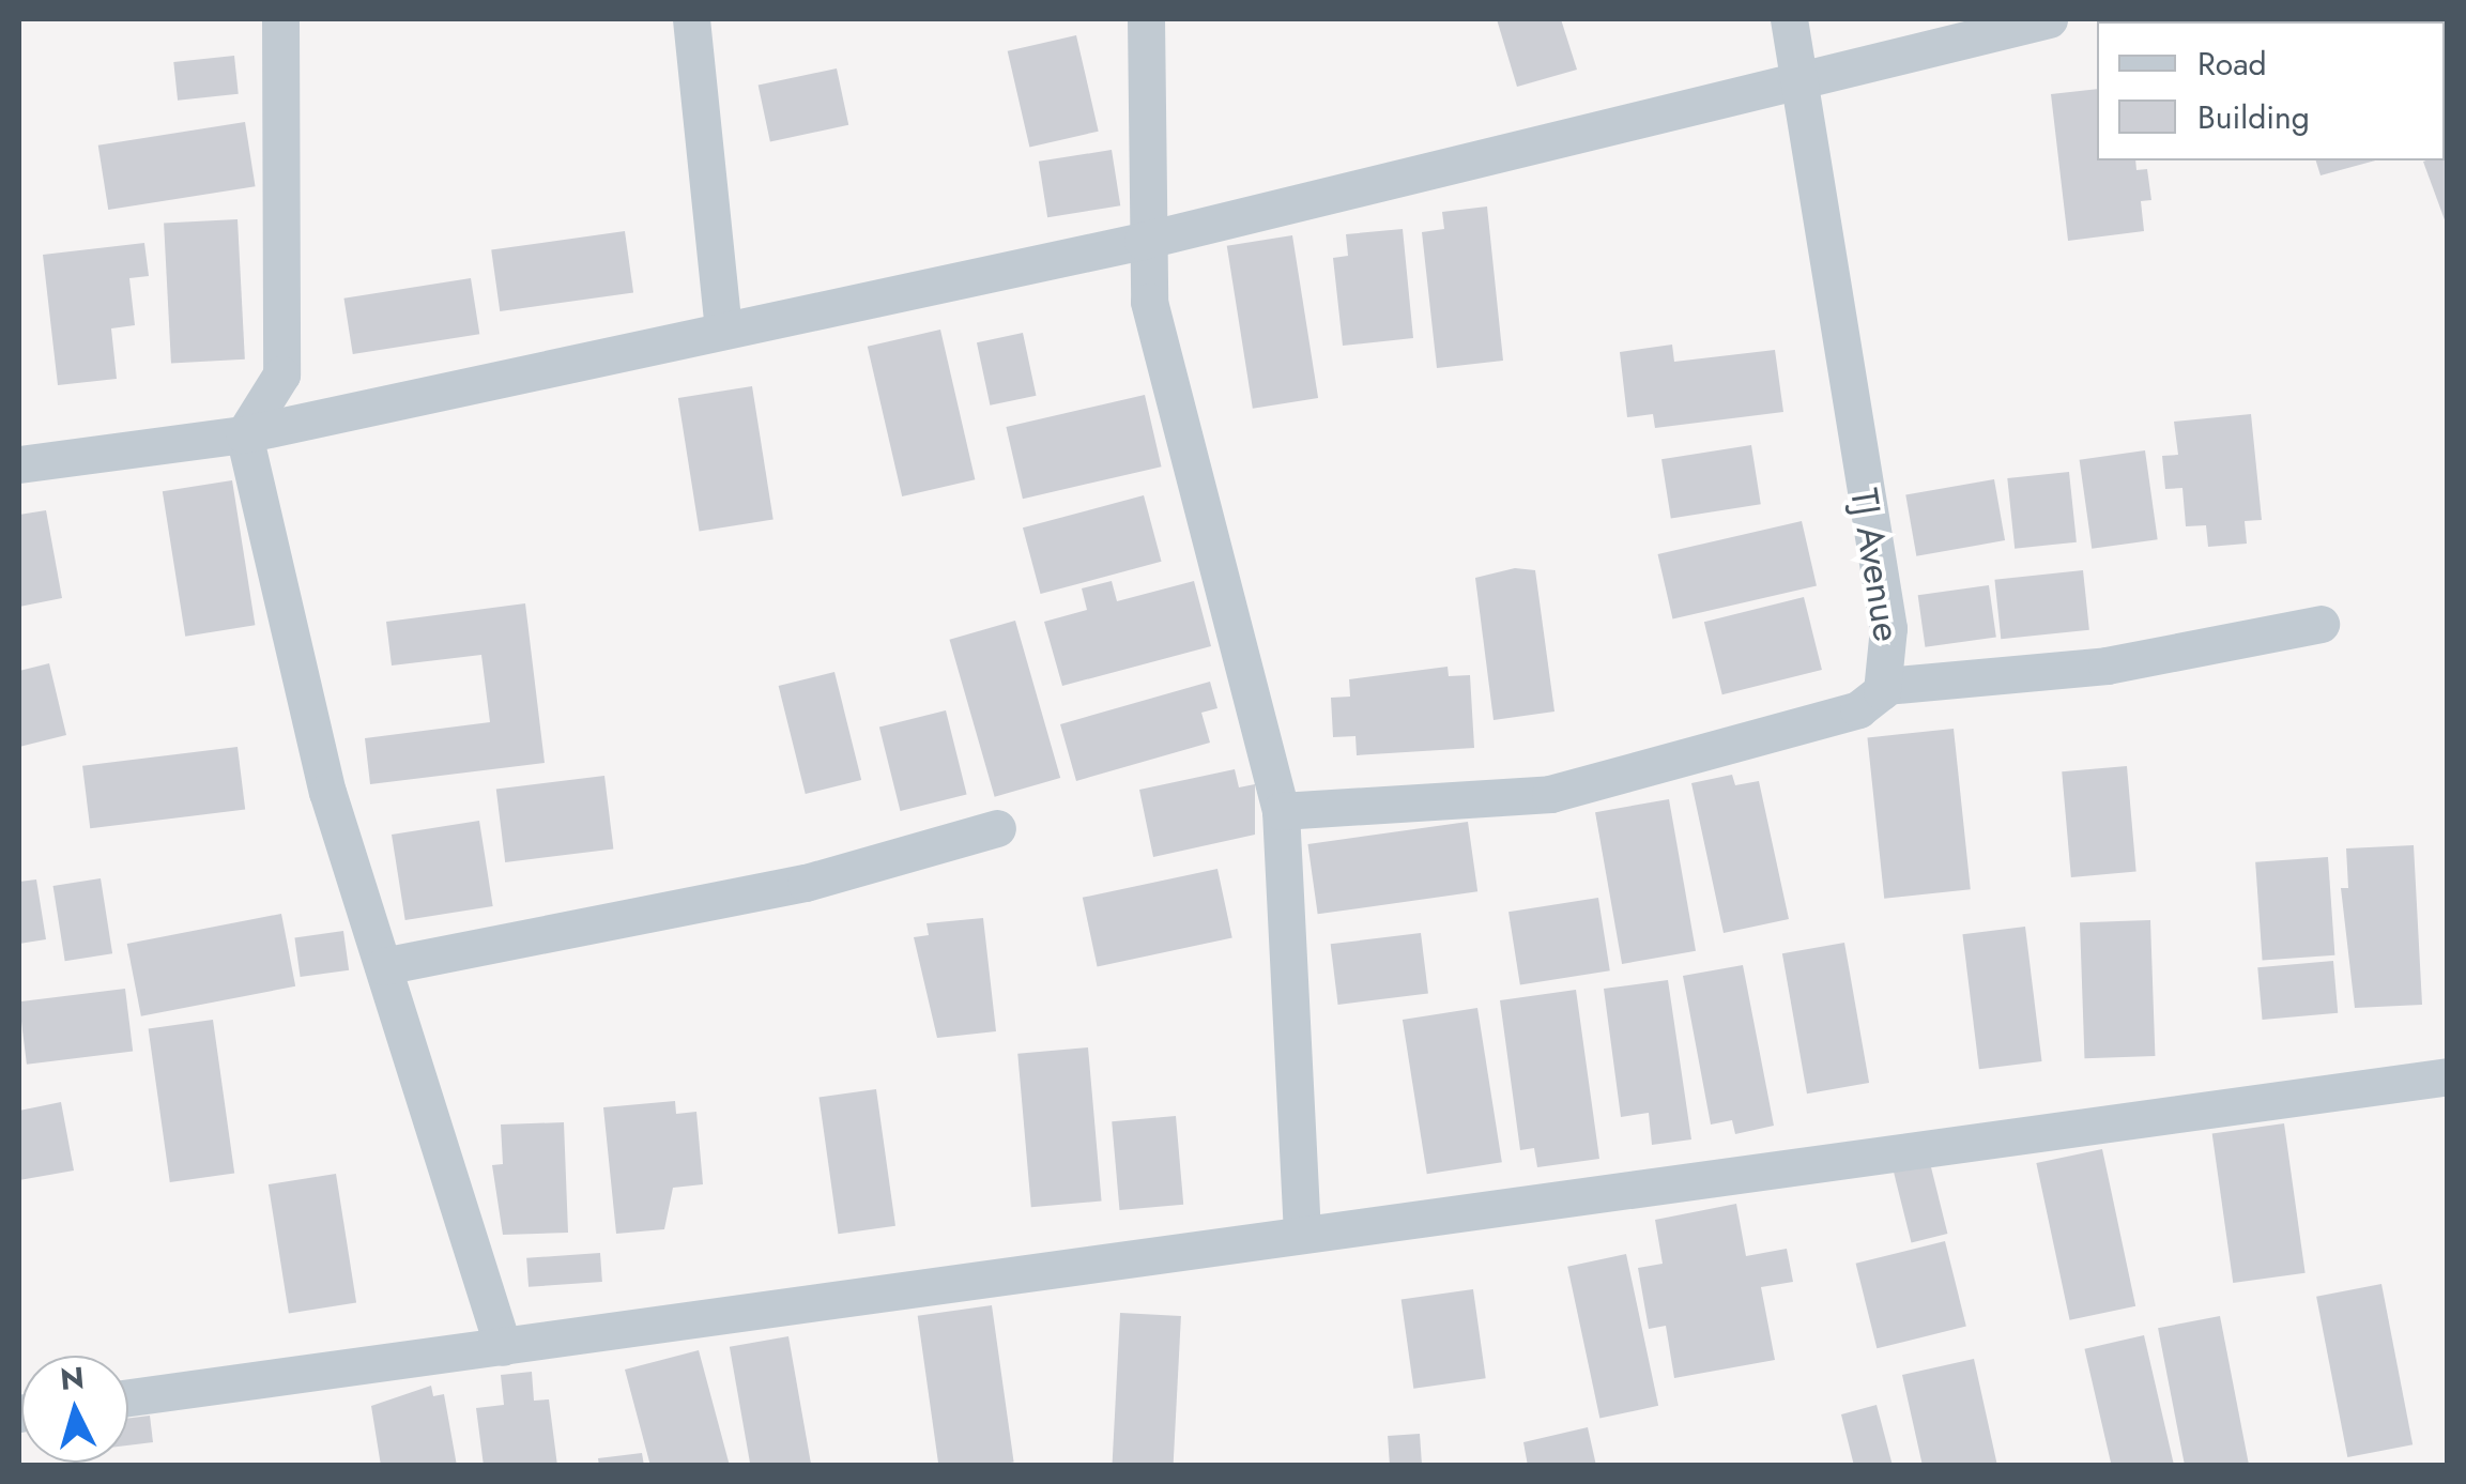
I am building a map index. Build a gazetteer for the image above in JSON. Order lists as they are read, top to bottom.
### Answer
{
  "streets": {
    "street": ["TJ Avenue"]
  },
  "legend": ["Road", "Building"],
  "north": "top"
}
